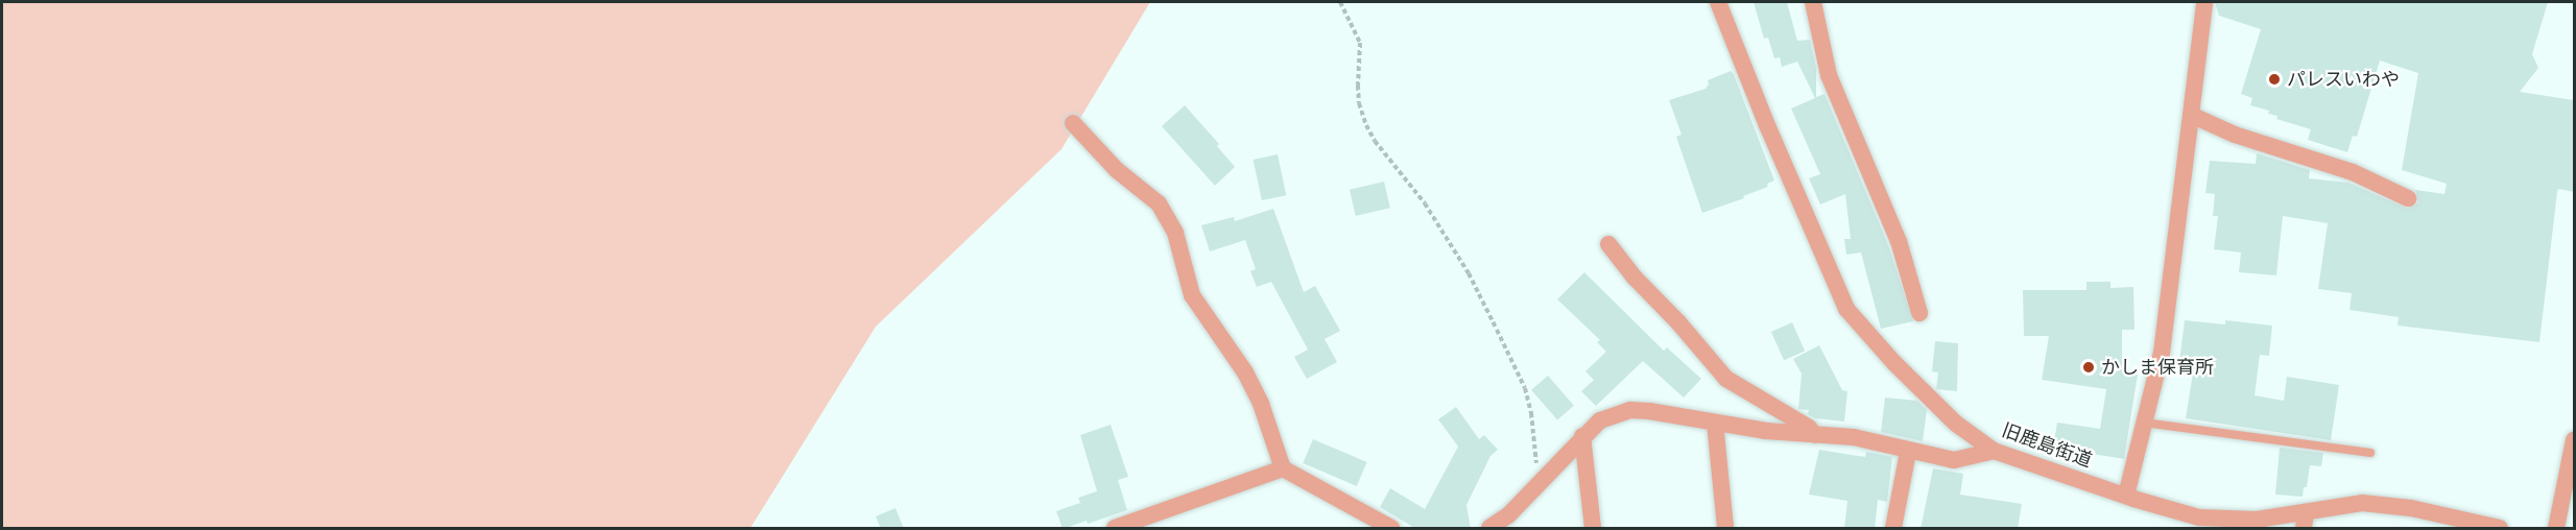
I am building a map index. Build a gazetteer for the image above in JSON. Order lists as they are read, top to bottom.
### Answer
{
  "streets": {
    "street": ["旧鹿島街道"]
  },
  "places": ["パレスいわや", "かしま保育所"]
}
